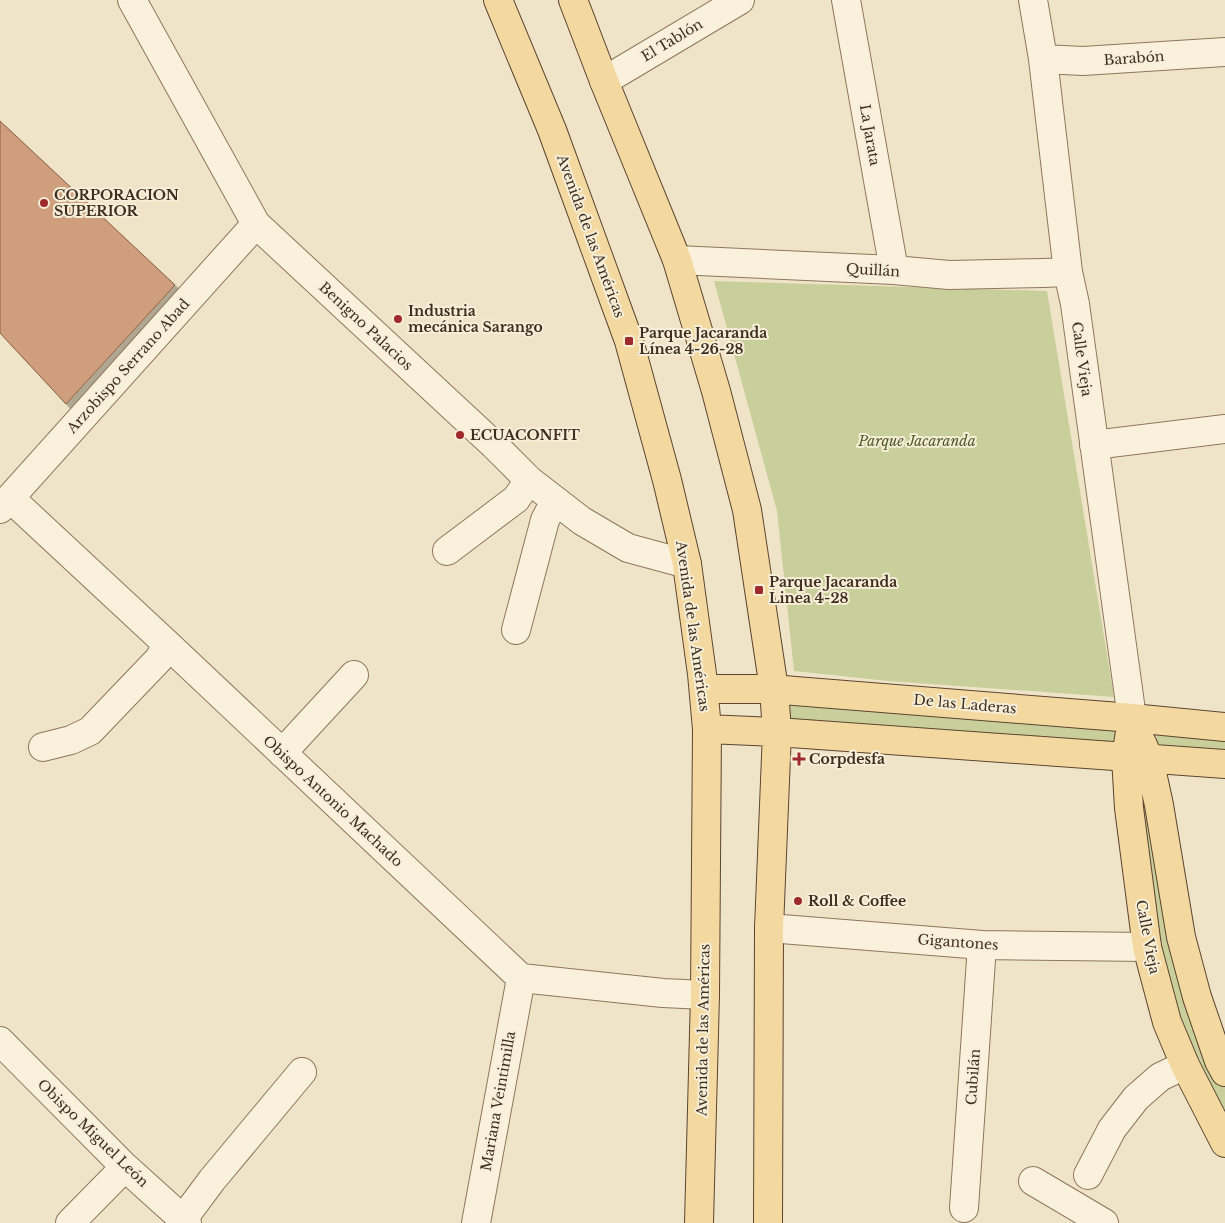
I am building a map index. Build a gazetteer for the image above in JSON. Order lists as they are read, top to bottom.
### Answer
{
  "streets": {
    "main road": ["Avenida de las Américas", "Calle Vieja", "De las Laderas"],
    "street": [
      "El Tablón",
      "Barabón",
      "La Jarata",
      "Quillán",
      "Benigno Palacios",
      "Arzobispo Serrano Abad",
      "Obispo Antonio Machado",
      "Gigantones",
      "Cubilán",
      "Mariana Veintimilla",
      "Obispo Miguel León"
    ]
  },
  "crossings": [
    ["Barabón", "Calle Vieja"],
    ["La Jarata", "Quillán"],
    ["Avenida de las Américas", "Benigno Palacios"],
    ["Avenida de las Américas", "De las Laderas"],
    ["Quillán", "Calle Vieja"],
    ["Benigno Palacios", "Arzobispo Serrano Abad"],
    ["Calle Vieja", "De las Laderas"],
    ["Calle Vieja", "Gigantones"],
    ["Arzobispo Serrano Abad", "Obispo Antonio Machado"],
    ["Obispo Antonio Machado", "Mariana Veintimilla"],
    ["Gigantones", "Cubilán"]
  ],
  "parks": ["Parque Jacaranda"],
  "places": {
    "other": [
      "CORPORACION SUPERIOR",
      "Industria mecánica Sarango",
      "ECUACONFIT",
      "Roll & Coffee"
    ],
    "transit": ["Parque Jacaranda Línea 4-26-28", "Parque Jacaranda Linea 4-28"],
    "health": ["Corpdesfa"]
  }
}
